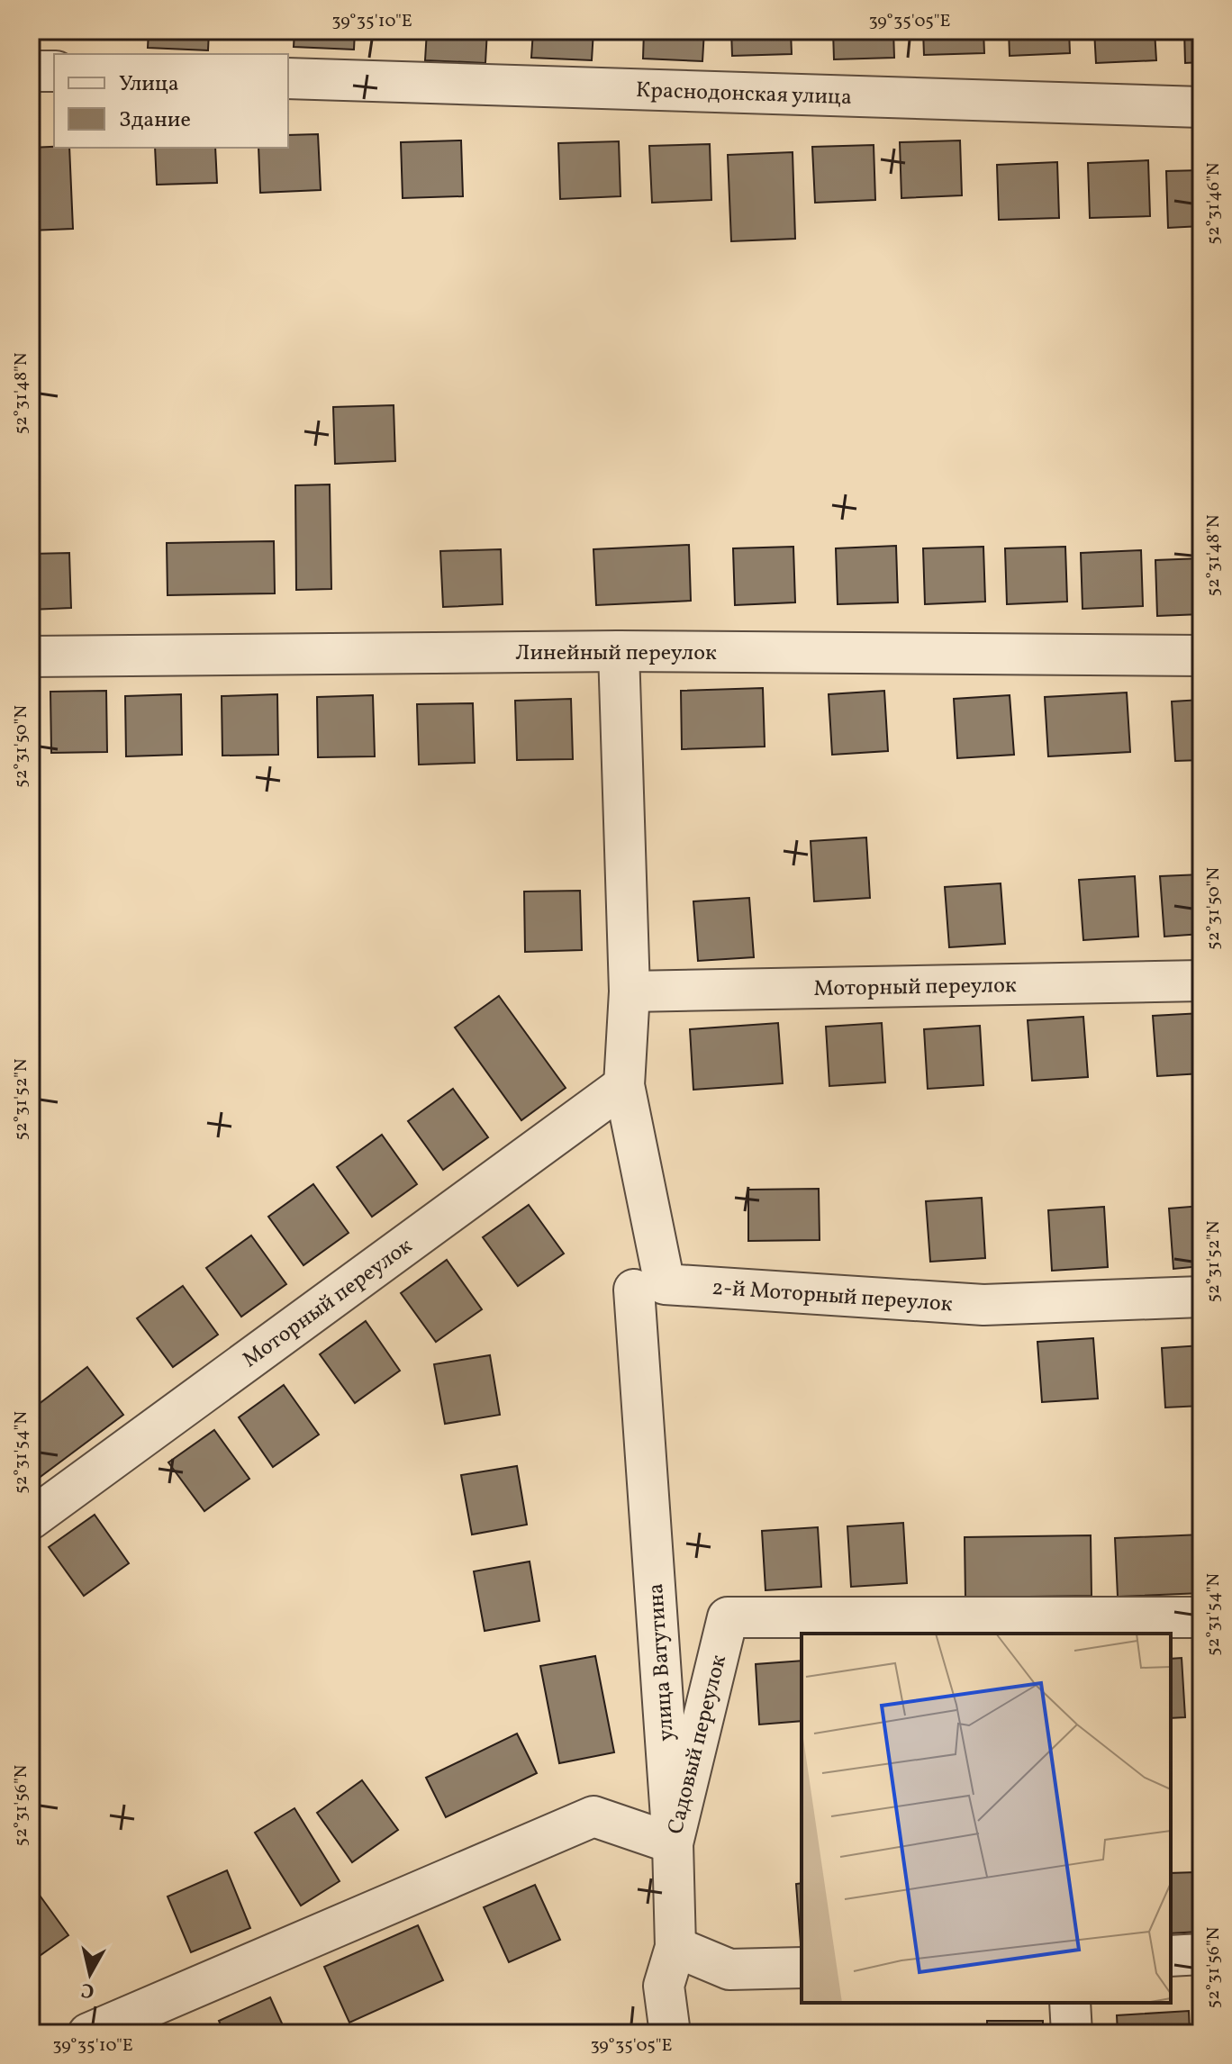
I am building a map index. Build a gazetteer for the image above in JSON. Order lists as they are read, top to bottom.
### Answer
{
  "streets": {
    "street": [
      "Краснодонская улица",
      "Линейный переулок",
      "Моторный переулок",
      "2-й Моторный переулок",
      "улица Ватутина",
      "Садовый переулок"
    ]
  },
  "crossings": [
    ["Моторный переулок", "2-й Моторный переулок"],
    ["улица Ватутина", "Садовый переулок"]
  ],
  "legend": ["Улица", "Здание"],
  "north": "bottom",
  "coordinates": [
    "39°35'10\"E",
    "39°35'05\"E",
    "52°31'46\"N",
    "52°31'48\"N",
    "52°31'50\"N",
    "52°31'52\"N",
    "52°31'54\"N",
    "52°31'56\"N"
  ]
}
